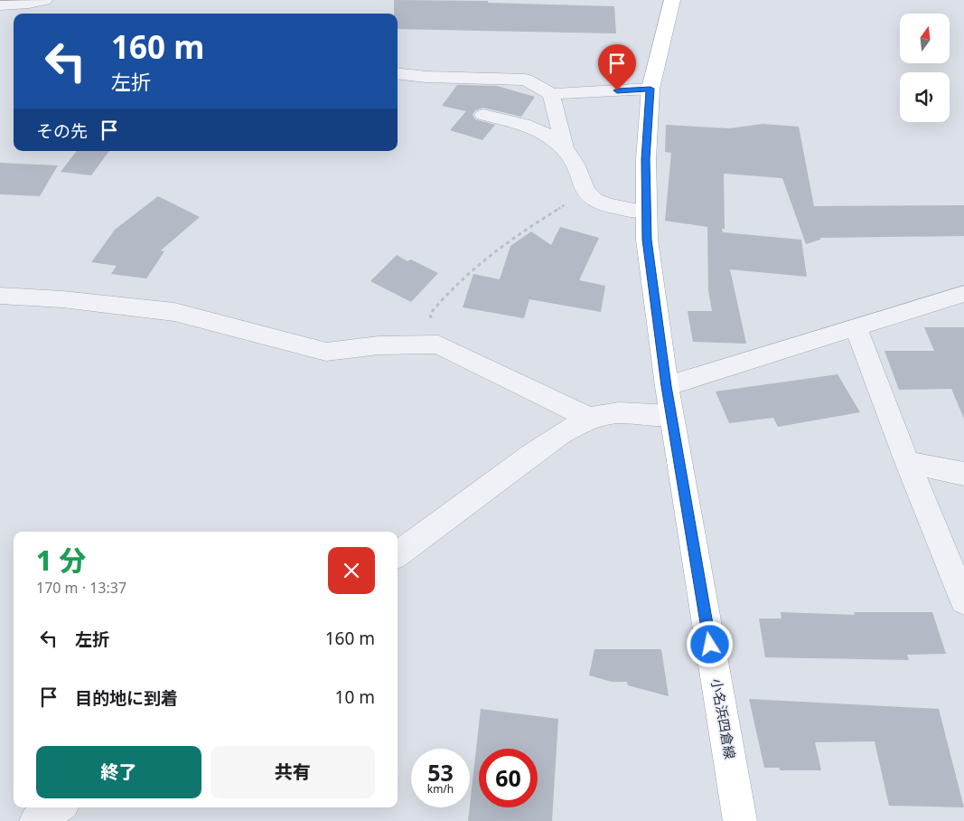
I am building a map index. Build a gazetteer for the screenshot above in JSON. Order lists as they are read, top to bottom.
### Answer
{
  "streets": {
    "main road": ["小名浜四倉線"]
  },
  "north": "top",
  "page": {
    "turn": ["160 m", "左折"],
    "then": "その先",
    "heading": ["1 分", "170 m · 13:37"],
    "list": [
      {
        "name": "左折",
        "value": "160 m"
      },
      {
        "name": "目的地に到着",
        "value": "10 m"
      }
    ],
    "buttons": ["終了", "共有"],
    "speed": "53 km/h",
    "limit": "60"
  }
}
